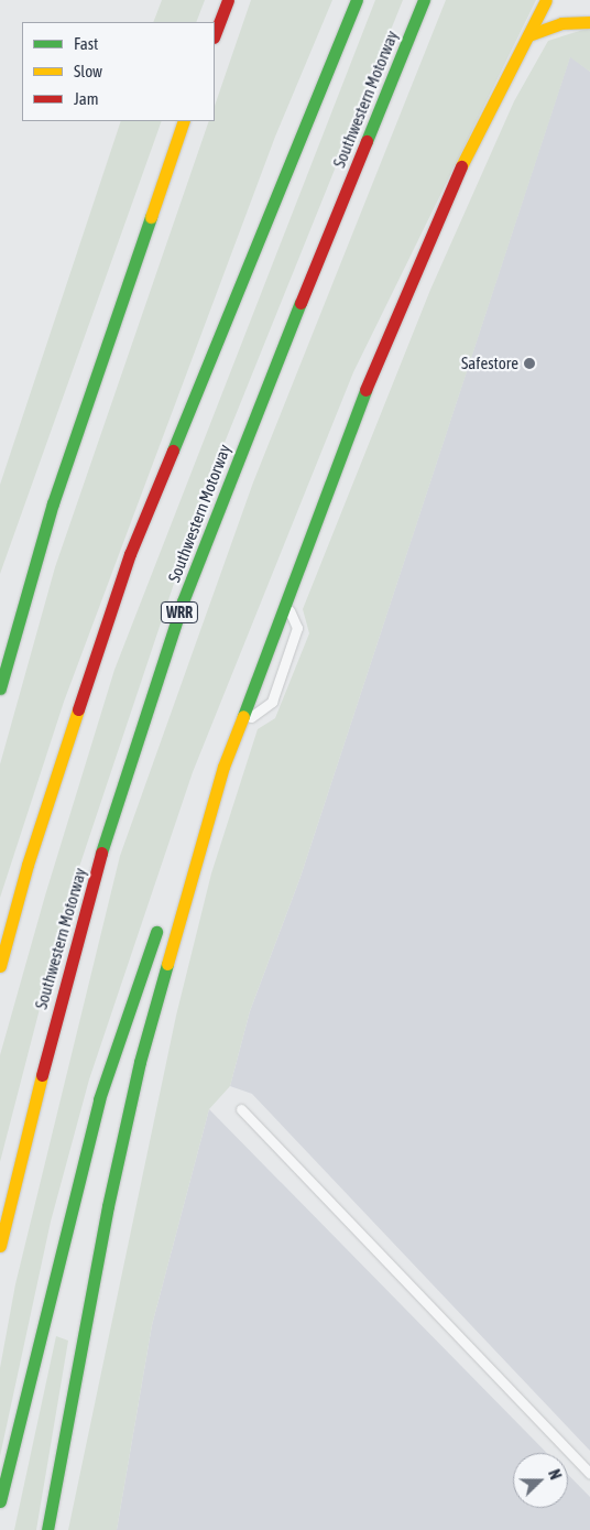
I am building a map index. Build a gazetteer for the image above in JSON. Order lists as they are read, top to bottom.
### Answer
{
  "streets": {
    "highway": ["Southwestern Motorway", "WRR"]
  },
  "places": ["Safestore"],
  "legend": ["Fast", "Slow", "Jam"],
  "north": "right"
}
